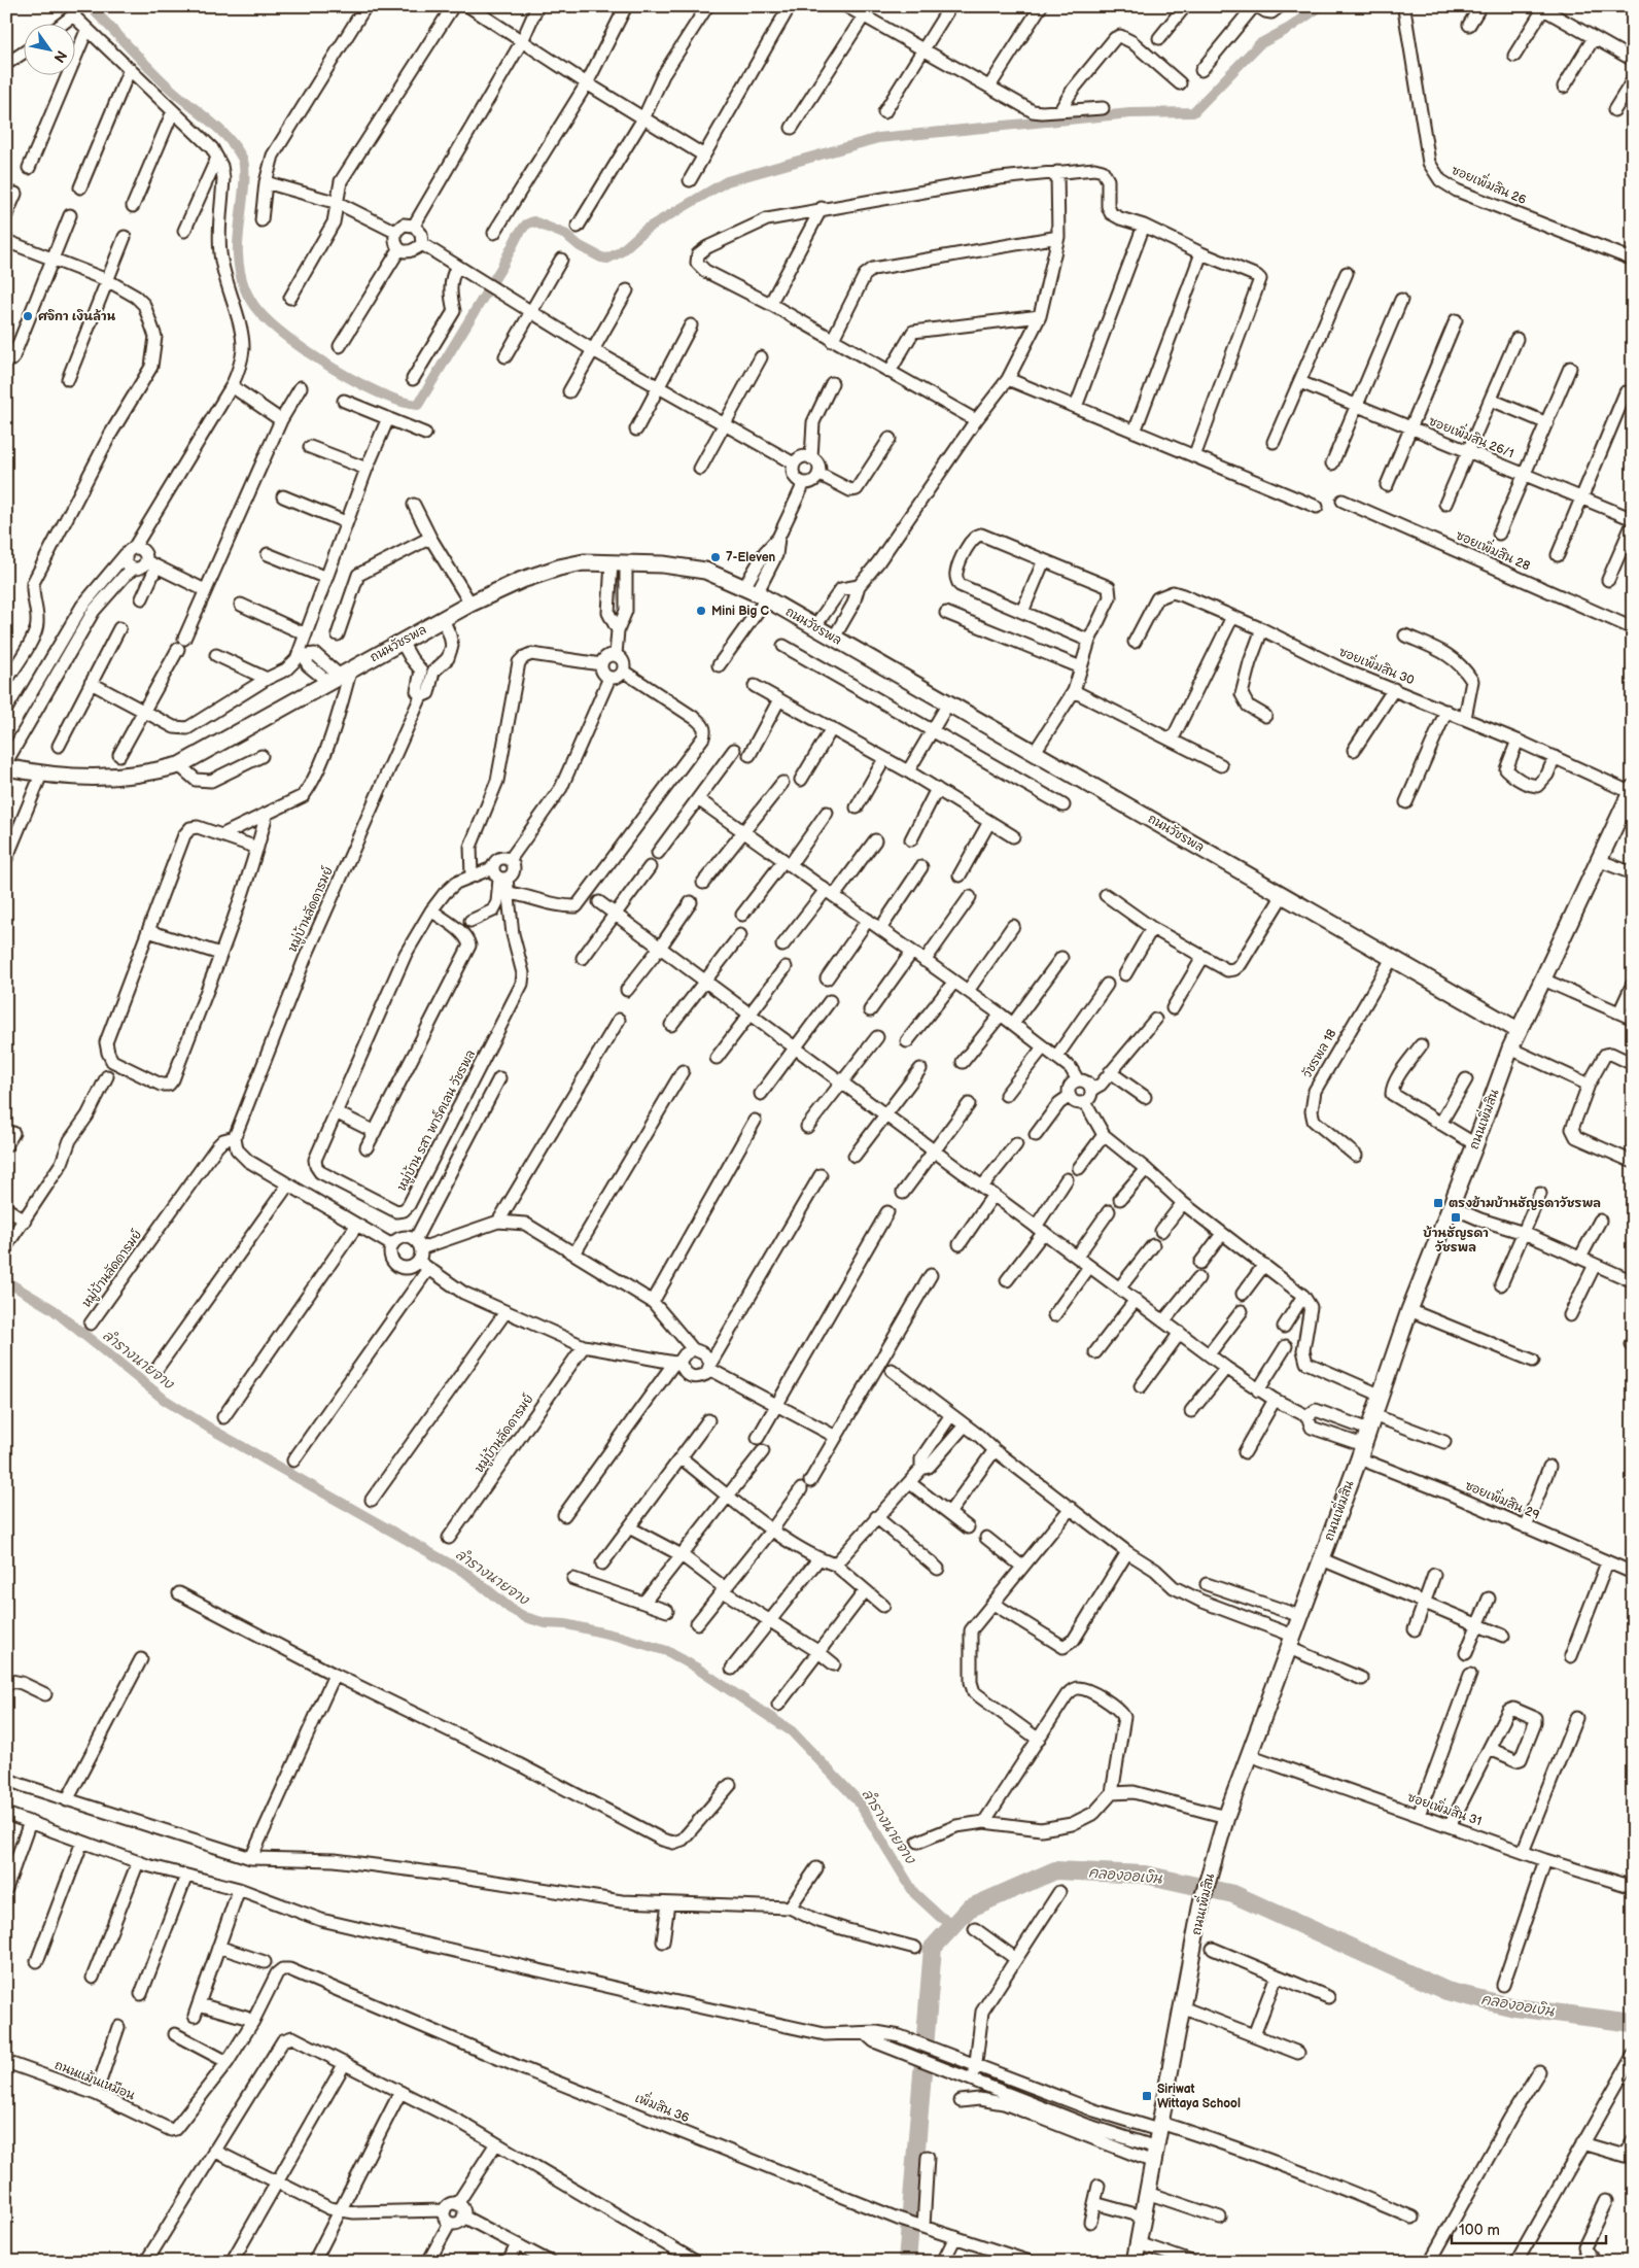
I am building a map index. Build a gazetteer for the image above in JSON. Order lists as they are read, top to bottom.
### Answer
{
  "streets": {
    "street": [
      "ซอยเพิ่มสิน 26",
      "ซอยเพิ่มสิน 26/1",
      "ซอยเพิ่มสิน 28",
      "ถนนวัชรพล",
      "ซอยเพิ่มสิน 30",
      "หมู่บ้านลัดดารมย์",
      "วัชรพล 18",
      "ถนนเพิ่มสิน",
      "หมู่บ้าน รสา พาร์คเลน วัชรพล",
      "ซอยเพิ่มสิน 29",
      "ซอยเพิ่มสิน 31",
      "ถนนแม้นเหมือน",
      "เพิ่มสิน 36"
    ]
  },
  "crossings": [
    ["ถนนวัชรพล", "หมู่บ้านลัดดารมย์"],
    ["ถนนวัชรพล", "วัชรพล 18"],
    ["ถนนวัชรพล", "ถนนเพิ่มสิน"],
    ["ซอยเพิ่มสิน 30", "ถนนเพิ่มสิน"],
    ["ถนนเพิ่มสิน", "ซอยเพิ่มสิน 29"],
    ["ถนนเพิ่มสิน", "ซอยเพิ่มสิน 31"],
    ["ถนนแม้นเหมือน", "เพิ่มสิน 36"]
  ],
  "water": ["ลำรางนายจาง", "คลองออเงิน"],
  "places": {
    "other": ["ศจิกา เงินล้าน", "7-Eleven", "Mini Big C"],
    "transit": ["ตรงข้ามบ้านธัญรดาวัชรพล", "บ้านธัญรดา วัชรพล", "Siriwat Wittaya School"]
  },
  "scale_bar": "100 m",
  "north": "bottom right"
}
